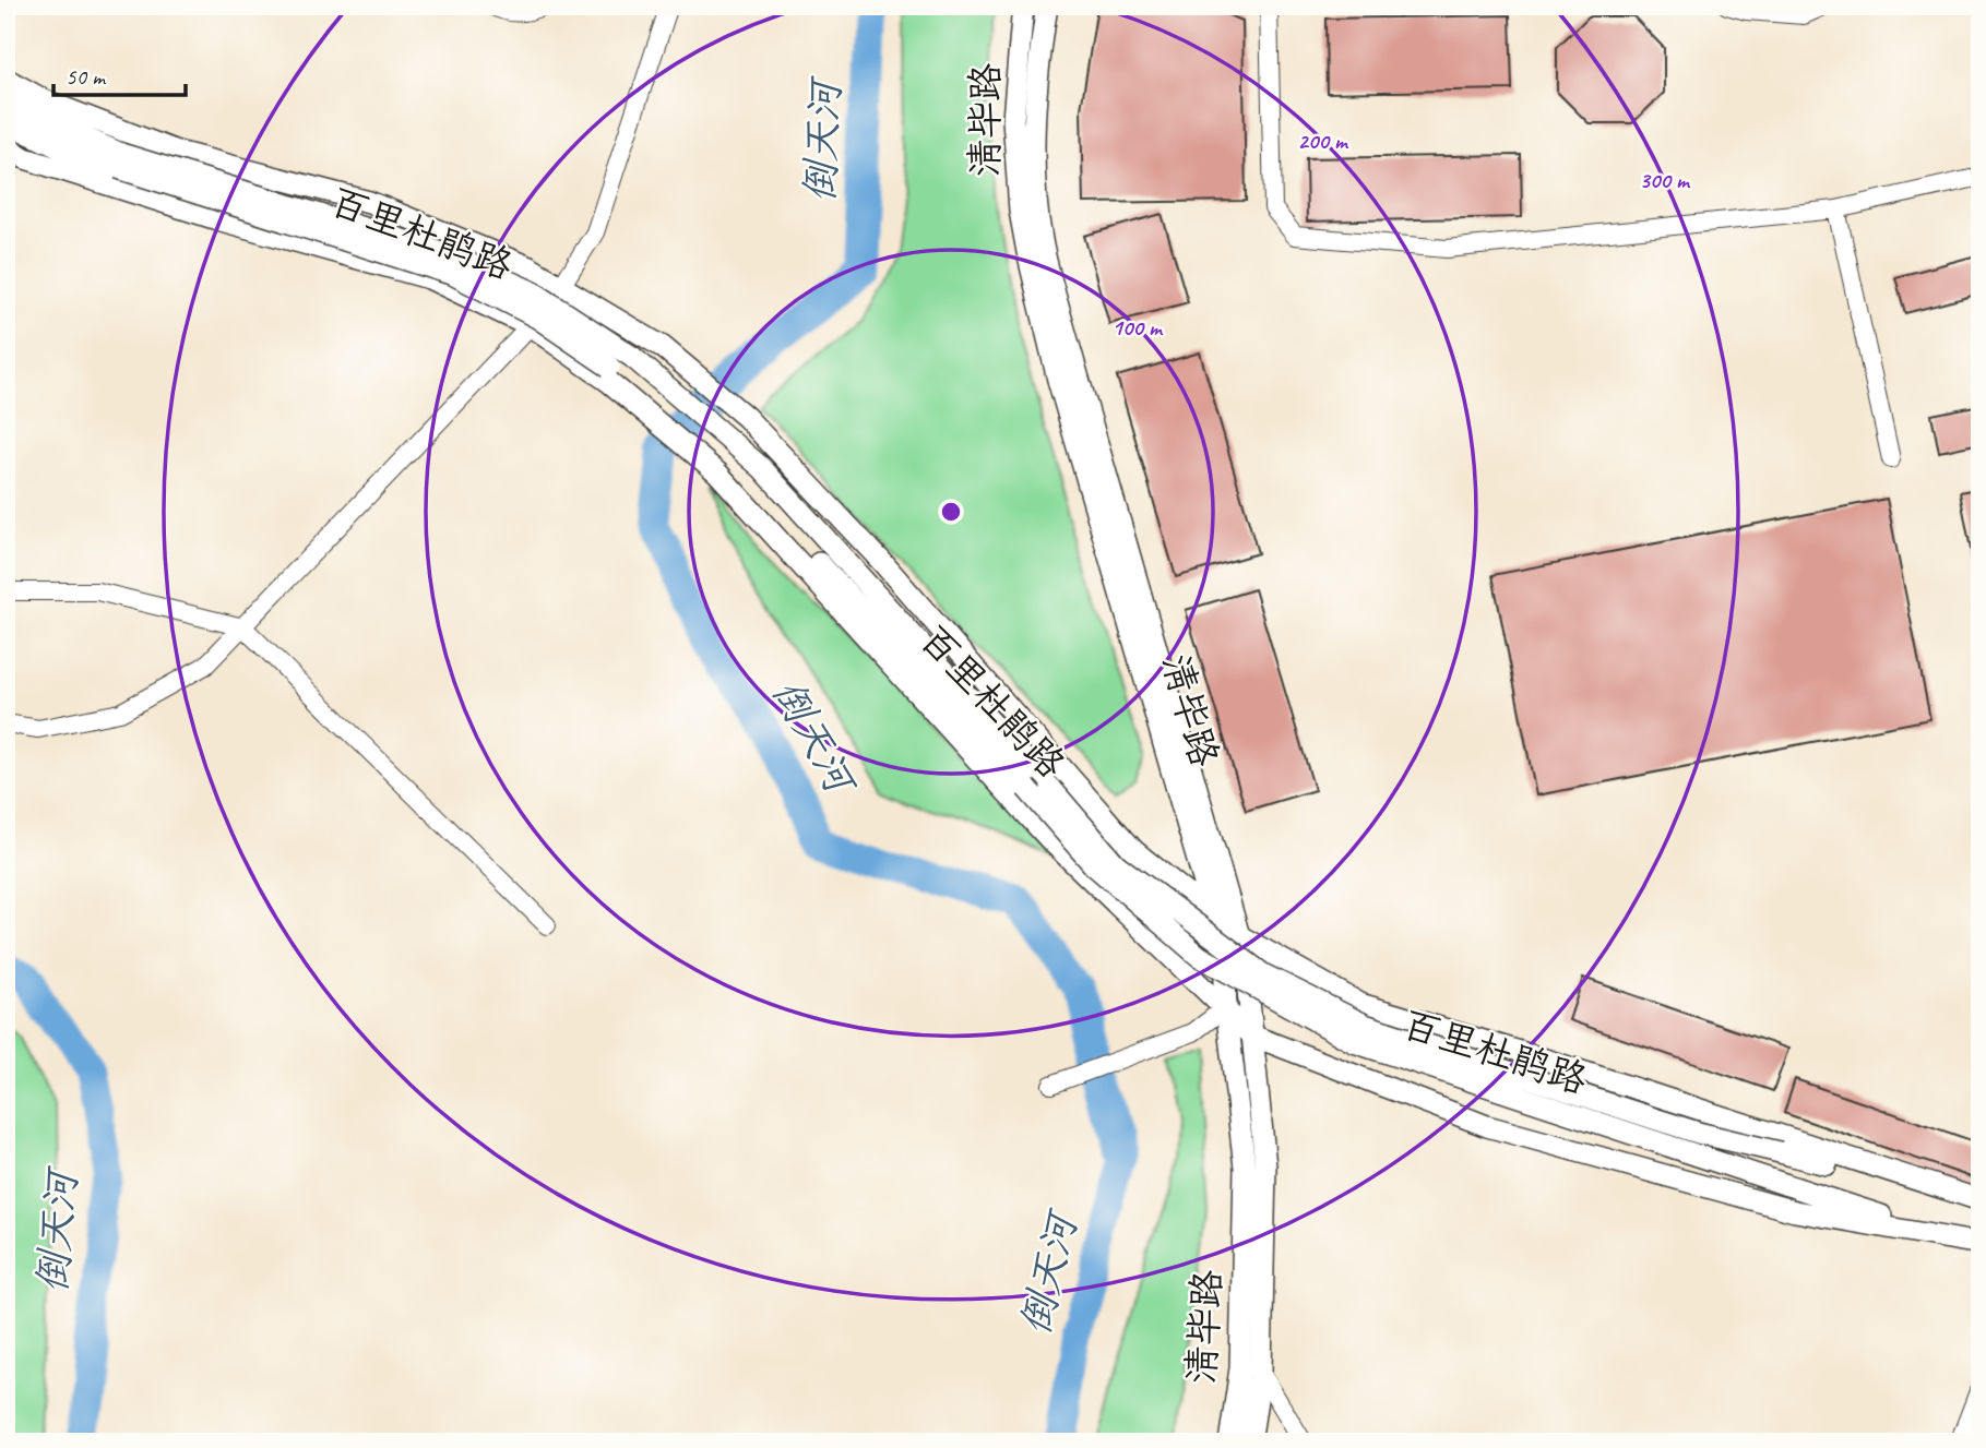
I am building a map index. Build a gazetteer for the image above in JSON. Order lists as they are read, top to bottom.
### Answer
{
  "streets": {
    "main road": ["清毕路", "百里杜鹃路"]
  },
  "water": ["倒天河"],
  "scale_bar": "50 m",
  "rings": ["200 m", "300 m", "100 m"]
}
